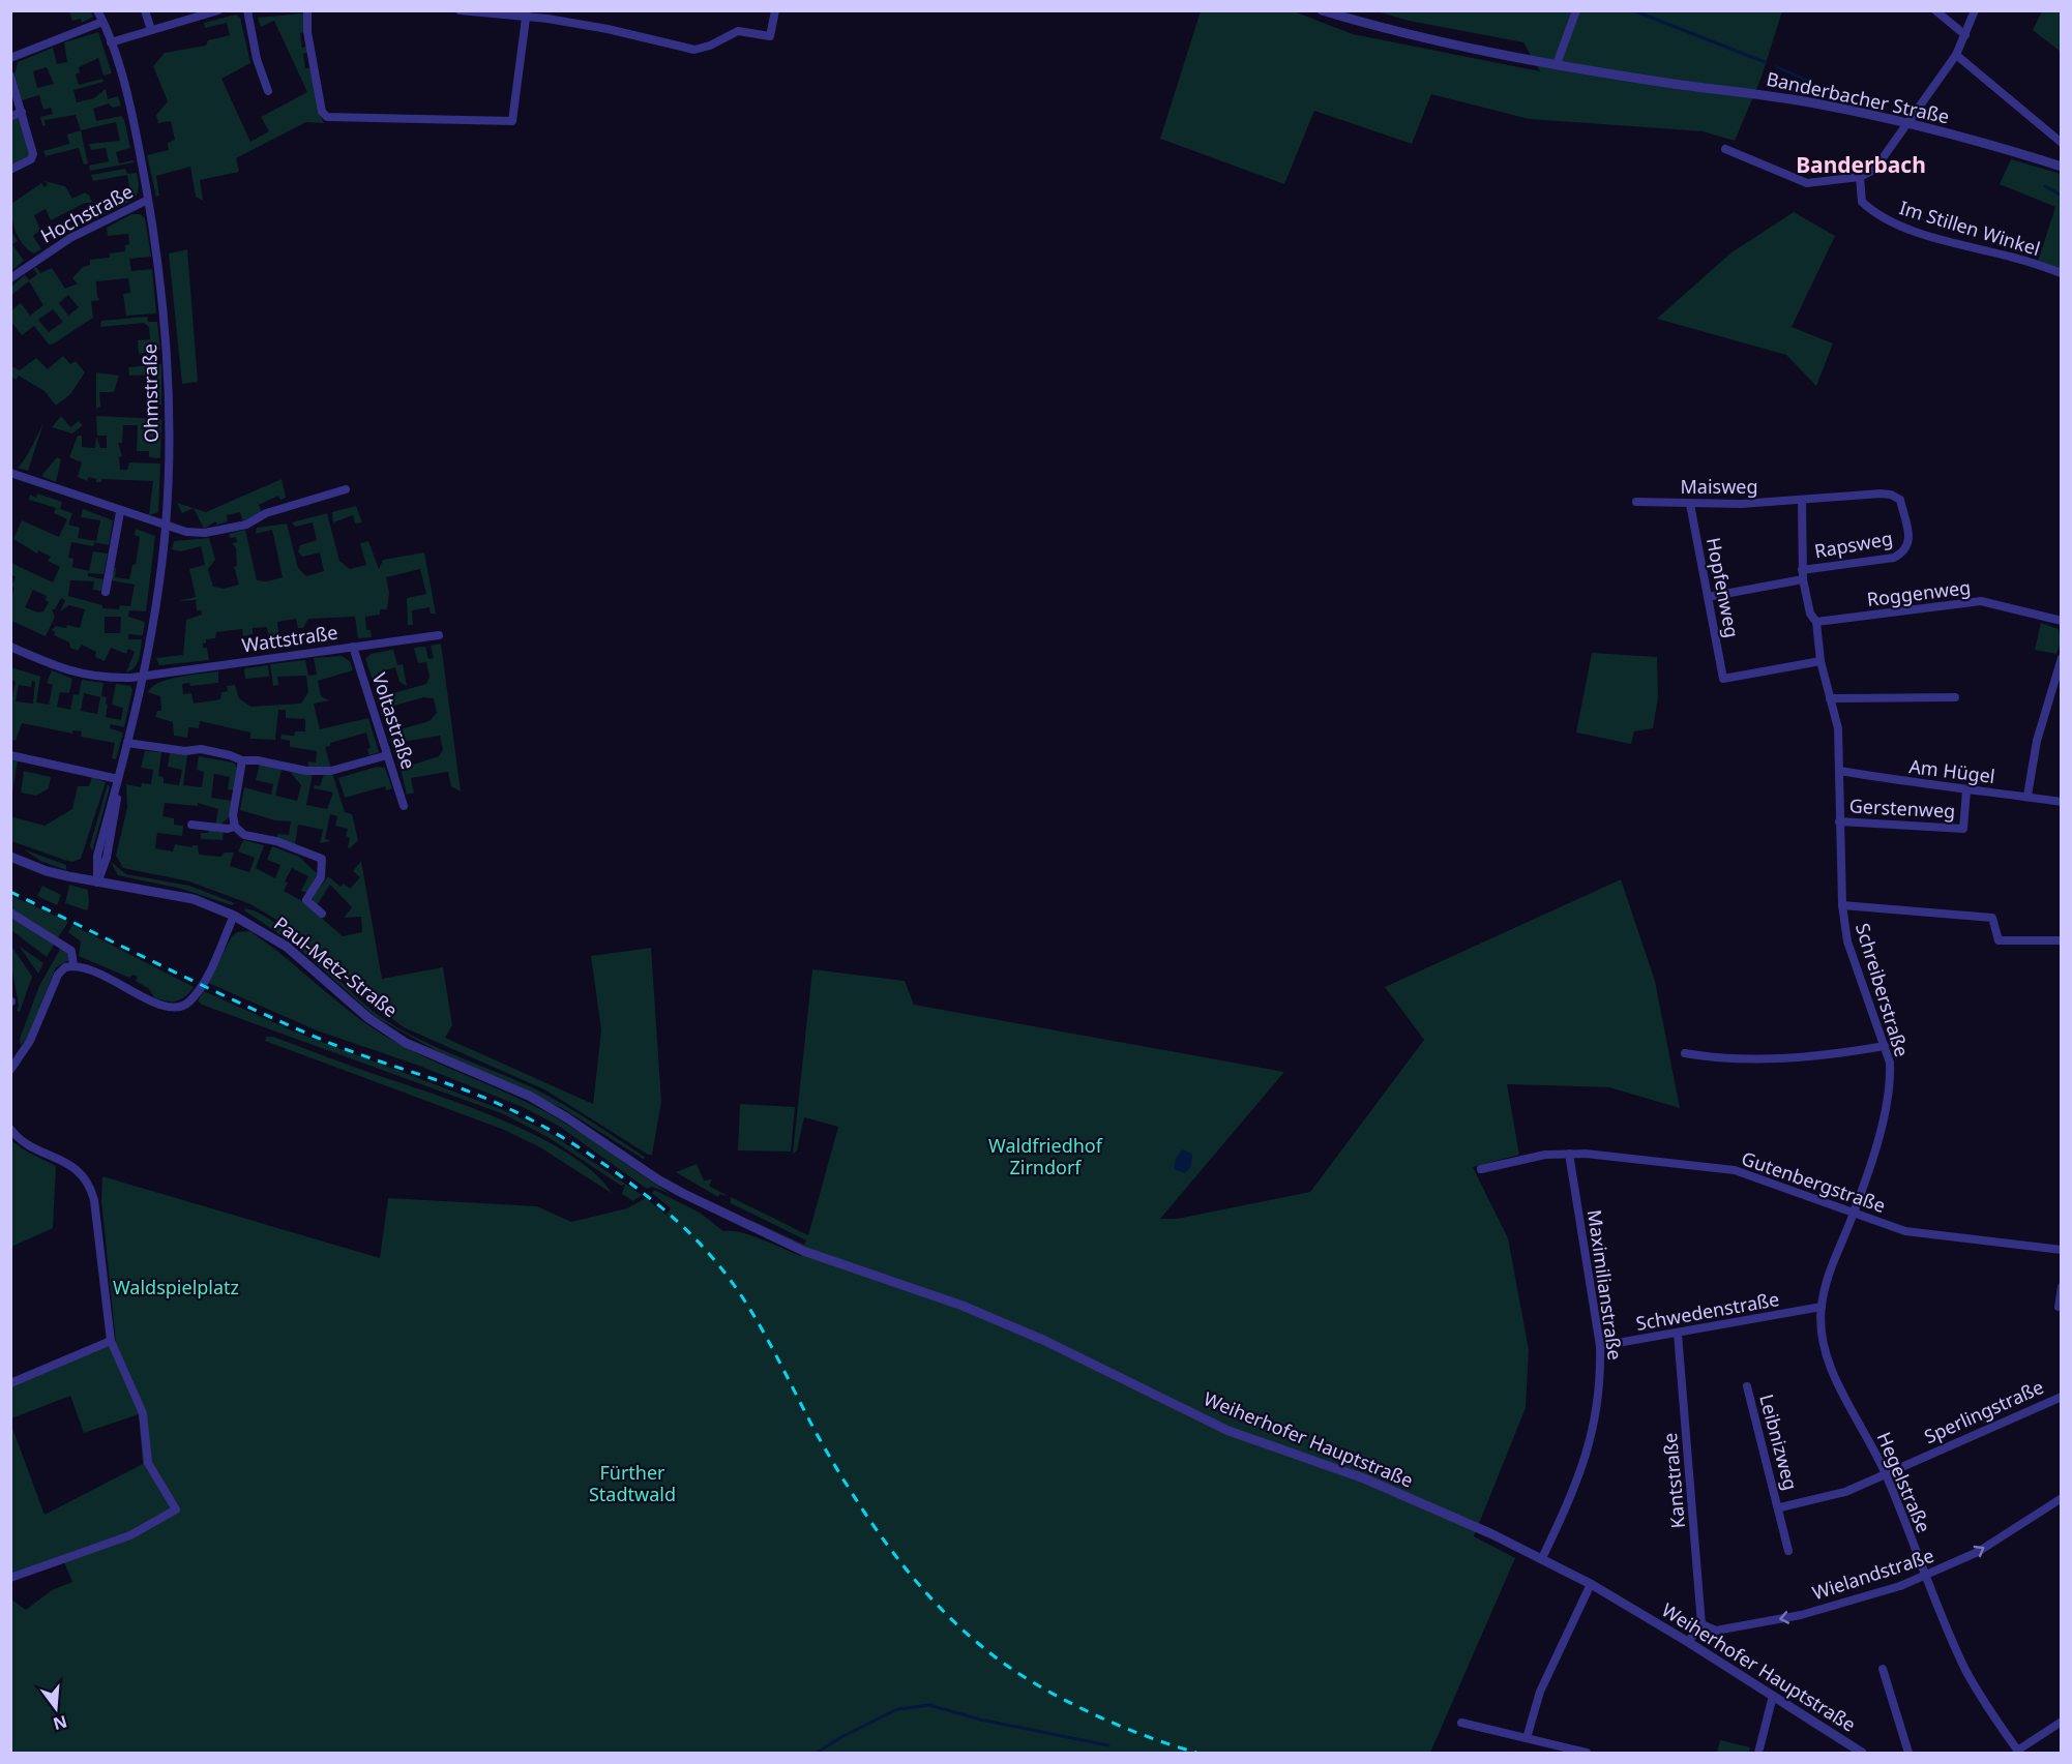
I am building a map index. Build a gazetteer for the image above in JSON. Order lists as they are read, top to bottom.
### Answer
{
  "streets": {
    "street": [
      "Banderbacher Straße",
      "Hochstraße",
      "Im Stillen Winkel",
      "Ohmstraße",
      "Maisweg",
      "Rapsweg",
      "Hopfenweg",
      "Roggenweg",
      "Wattstraße",
      "Voltastraße",
      "Am Hügel",
      "Gerstenweg",
      "Paul-Metz-Straße",
      "Schreiberstraße",
      "Gutenbergstraße",
      "Maximilianstraße",
      "Schwedenstraße",
      "Sperlingstraße",
      "Weiherhofer Hauptstraße",
      "Leibnizweg",
      "Kantstraße",
      "Hegelstraße",
      "Wielandstraße"
    ]
  },
  "crossings": [
    ["Hochstraße", "Ohmstraße"],
    ["Ohmstraße", "Wattstraße"],
    ["Ohmstraße", "Paul-Metz-Straße"],
    ["Maisweg", "Rapsweg"],
    ["Maisweg", "Hopfenweg"],
    ["Maisweg", "Schreiberstraße"],
    ["Rapsweg", "Schreiberstraße"],
    ["Hopfenweg", "Schreiberstraße"],
    ["Roggenweg", "Schreiberstraße"],
    ["Wattstraße", "Voltastraße"],
    ["Am Hügel", "Gerstenweg"],
    ["Am Hügel", "Schreiberstraße"],
    ["Gerstenweg", "Schreiberstraße"],
    ["Paul-Metz-Straße", "Weiherhofer Hauptstraße"],
    ["Schreiberstraße", "Gutenbergstraße"],
    ["Schreiberstraße", "Hegelstraße"],
    ["Gutenbergstraße", "Maximilianstraße"],
    ["Gutenbergstraße", "Hegelstraße"],
    ["Maximilianstraße", "Schwedenstraße"],
    ["Maximilianstraße", "Weiherhofer Hauptstraße"],
    ["Schwedenstraße", "Kantstraße"],
    ["Schwedenstraße", "Hegelstraße"],
    ["Sperlingstraße", "Leibnizweg"],
    ["Sperlingstraße", "Hegelstraße"],
    ["Leibnizweg", "Hegelstraße"],
    ["Kantstraße", "Wielandstraße"],
    ["Hegelstraße", "Wielandstraße"]
  ],
  "districts": ["Banderbach"],
  "parks": ["Waldfriedhof Zirndorf", "Waldspielplatz", "Fürther Stadtwald"],
  "north": "bottom"
}
